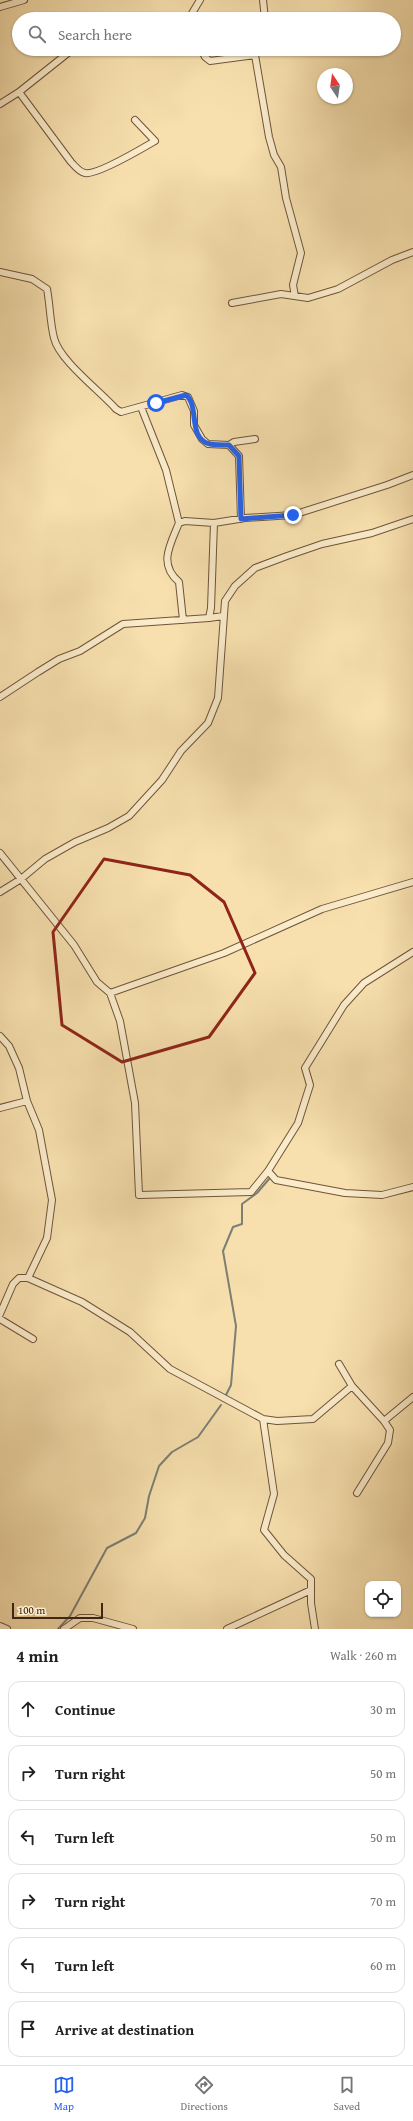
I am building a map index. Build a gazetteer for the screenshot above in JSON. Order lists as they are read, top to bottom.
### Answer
{
  "scale_bar": "100 m",
  "north": "top",
  "page": {
    "search": "Search here",
    "scale": "100 m",
    "heading": ["4 min", "Walk · 260 m"],
    "list": [
      ["Continue", "30 m"],
      ["Turn right", "50 m"],
      ["Turn left", "50 m"],
      ["Turn right", "70 m"],
      ["Turn left", "60 m"],
      "Arrive at destination"
    ],
    "nav": ["Map", "Directions", "Saved"]
  }
}
